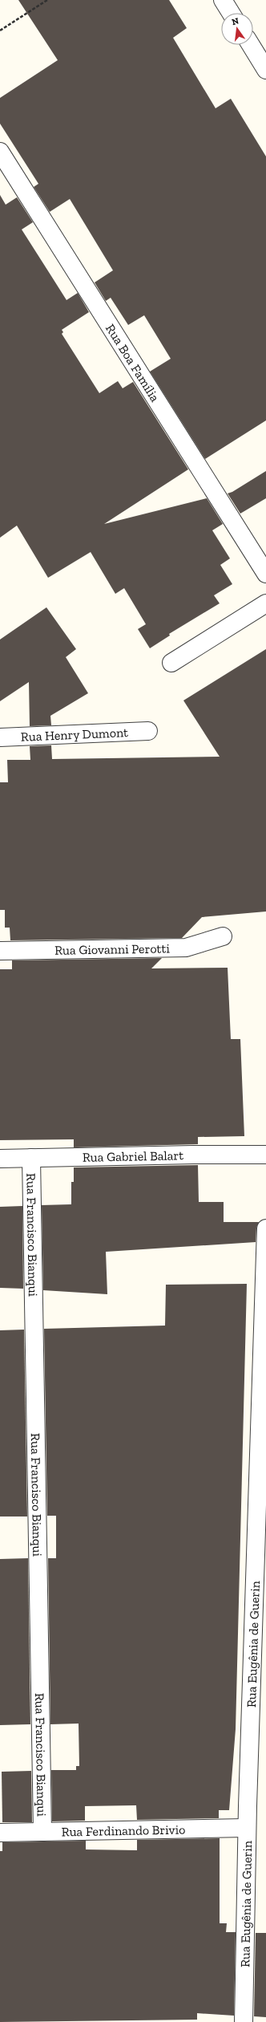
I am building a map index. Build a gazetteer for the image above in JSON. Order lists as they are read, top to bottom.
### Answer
{
  "streets": {
    "street": [
      "Rua Boa Família",
      "Rua Henry Dumont",
      "Rua Giovanni Perotti",
      "Rua Gabriel Balart",
      "Rua Francisco Bianqui",
      "Rua Eugênia de Guerin",
      "Rua Ferdinando Brivio"
    ]
  },
  "crossings": [
    ["Rua Gabriel Balart", "Rua Francisco Bianqui"],
    ["Rua Francisco Bianqui", "Rua Ferdinando Brivio"],
    ["Rua Eugênia de Guerin", "Rua Ferdinando Brivio"]
  ],
  "north": "top"
}
